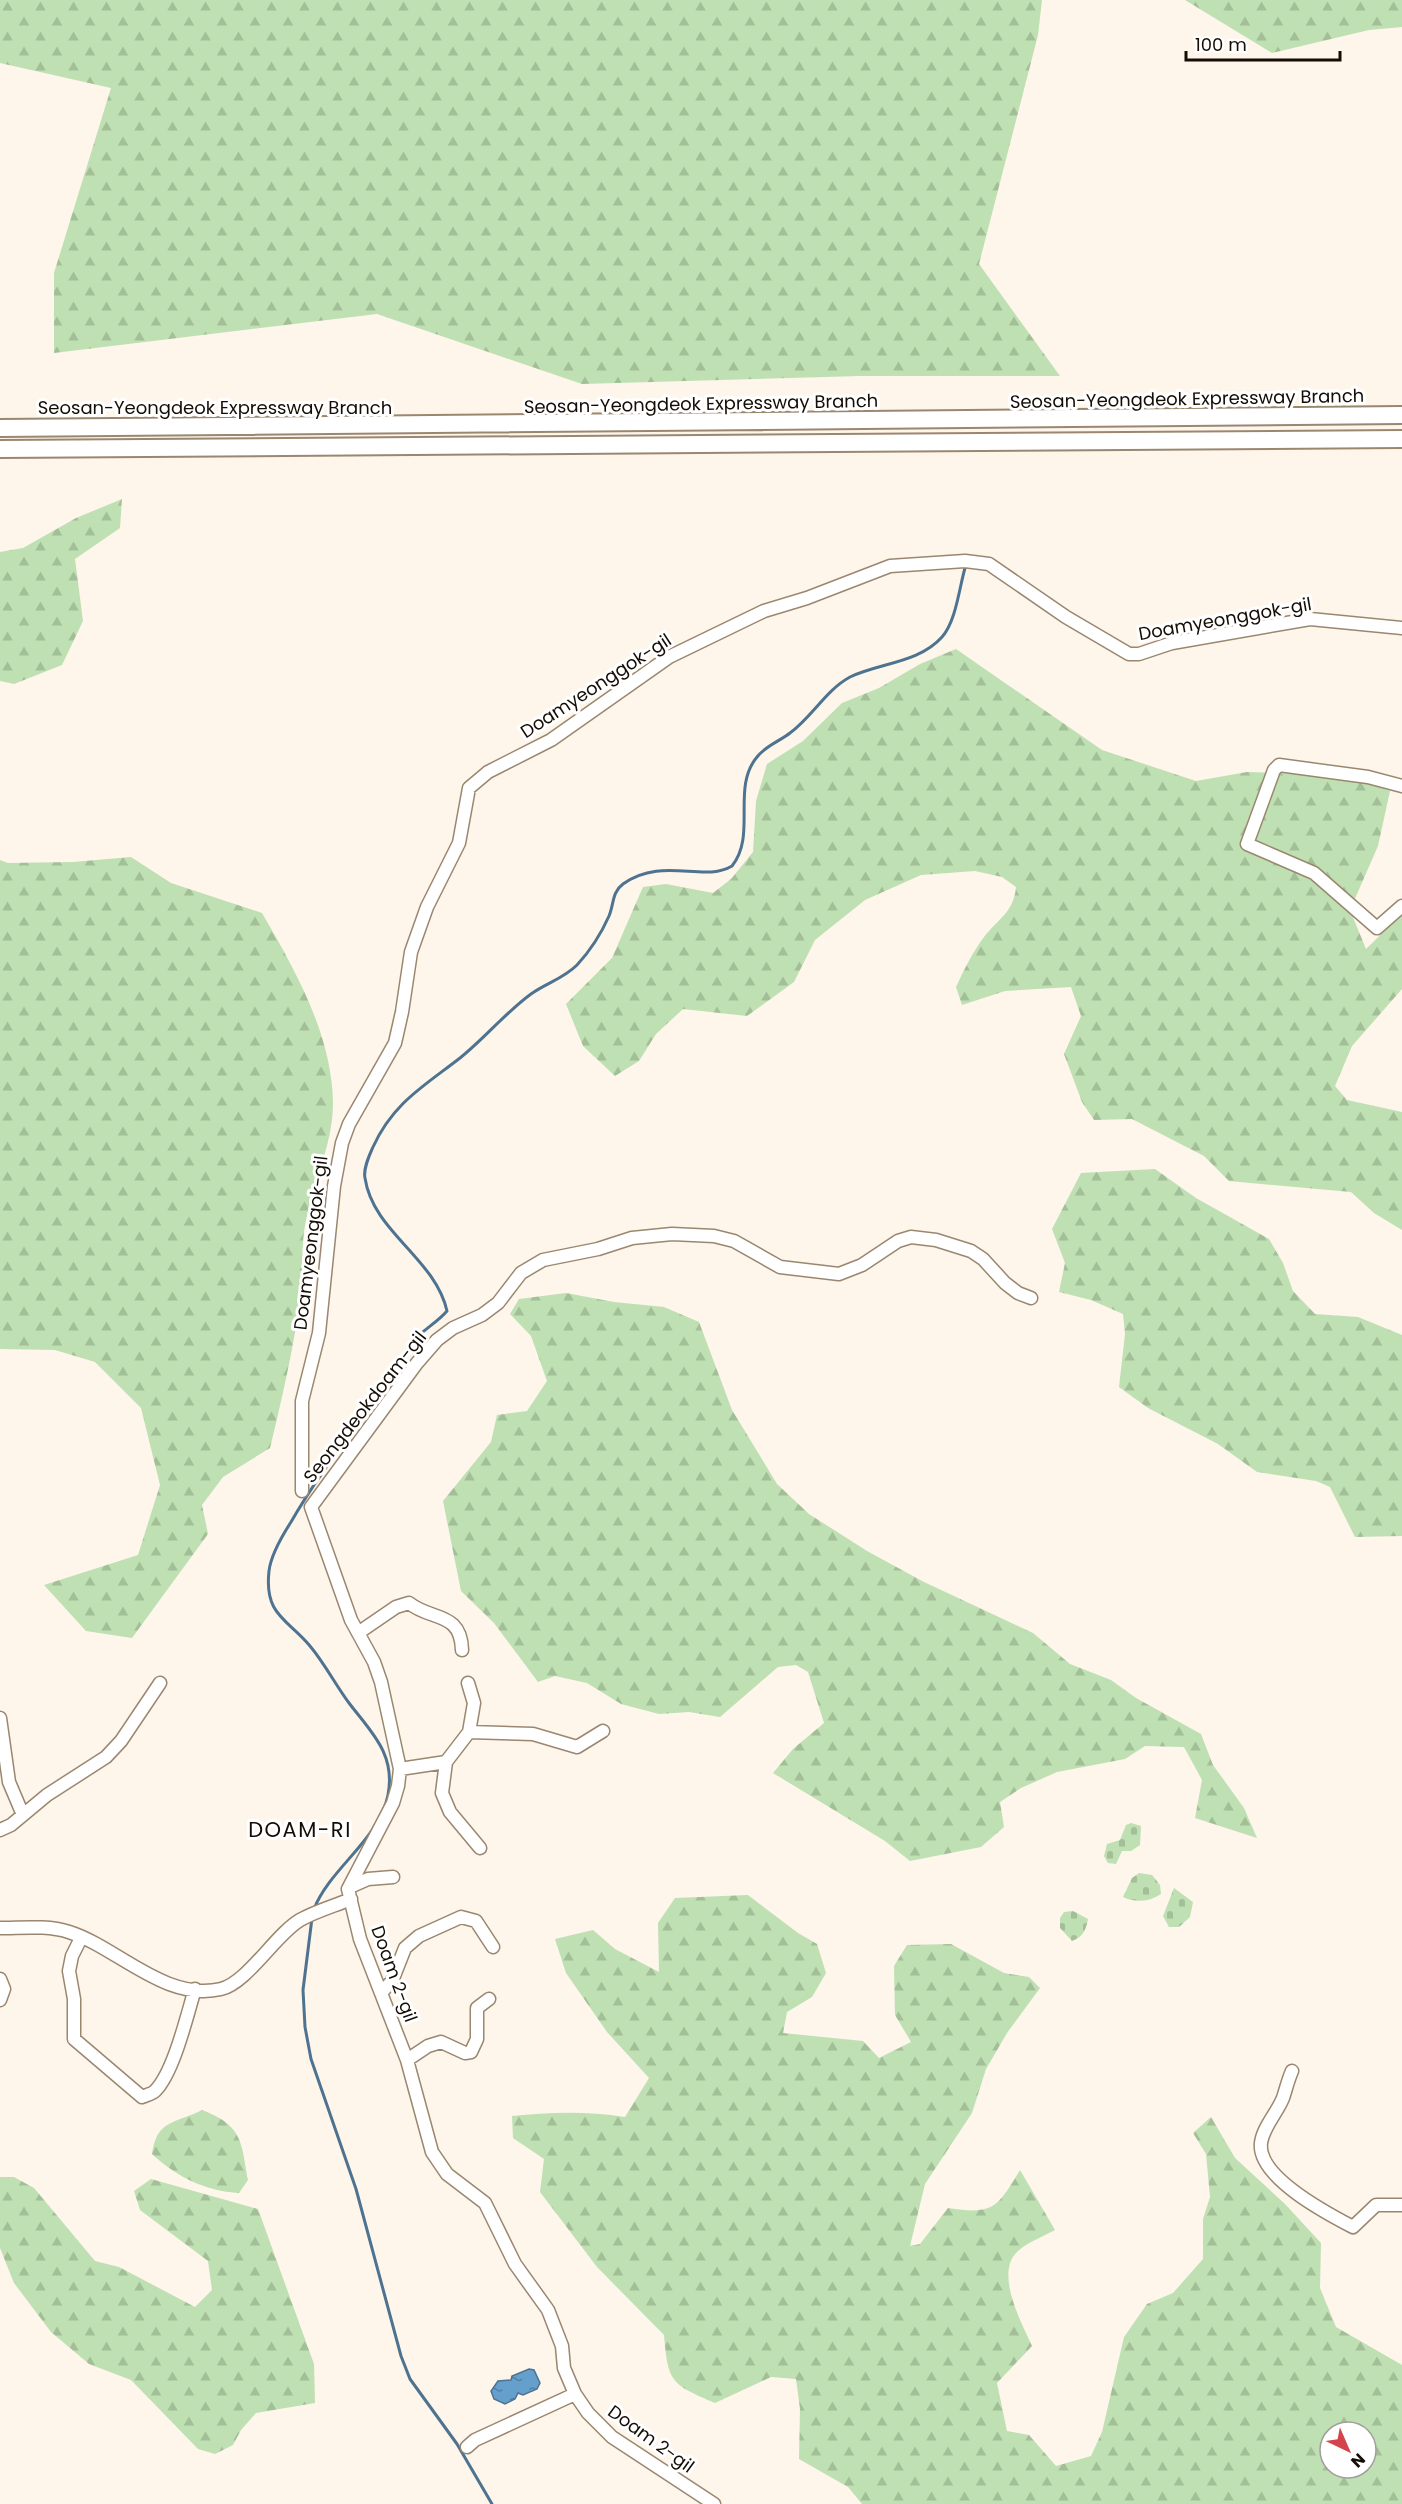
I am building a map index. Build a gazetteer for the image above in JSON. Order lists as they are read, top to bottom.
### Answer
{
  "streets": {
    "highway": ["Seosan-Yeongdeok Expressway Branch"],
    "street": ["Doamyeonggok-gil", "Seongdeokdoam-gil", "Doam 2-gil"]
  },
  "districts": ["DOAM-RI"],
  "scale_bar": "100 m",
  "north": "bottom right"
}
